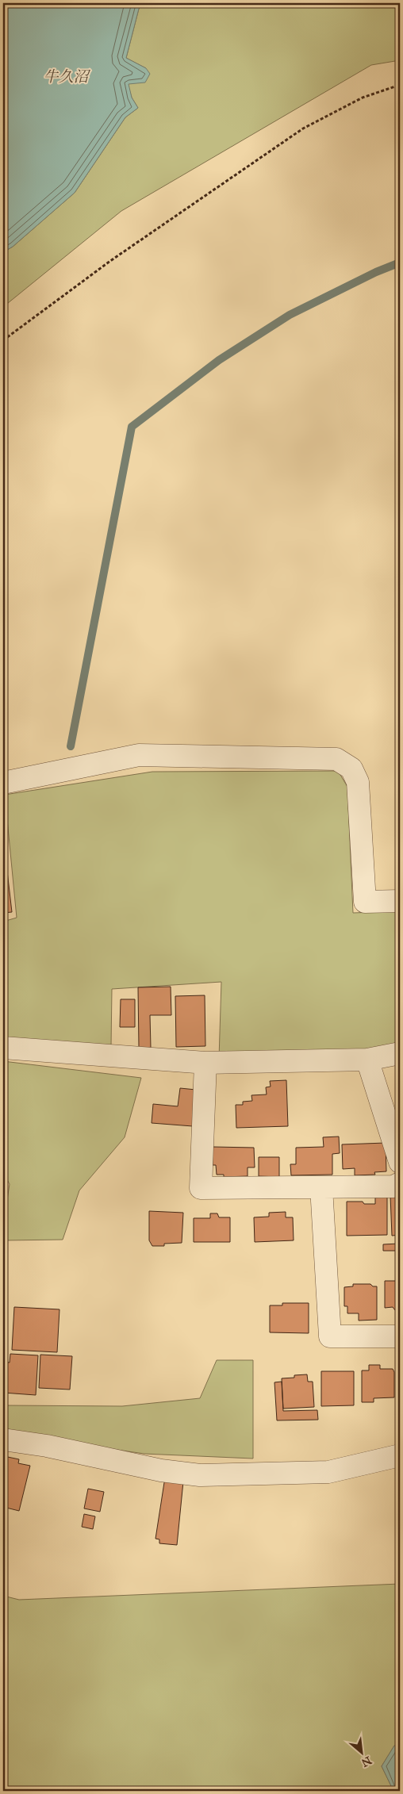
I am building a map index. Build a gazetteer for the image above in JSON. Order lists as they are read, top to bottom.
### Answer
{
  "water": ["牛久沼"],
  "north": "bottom right"
}
